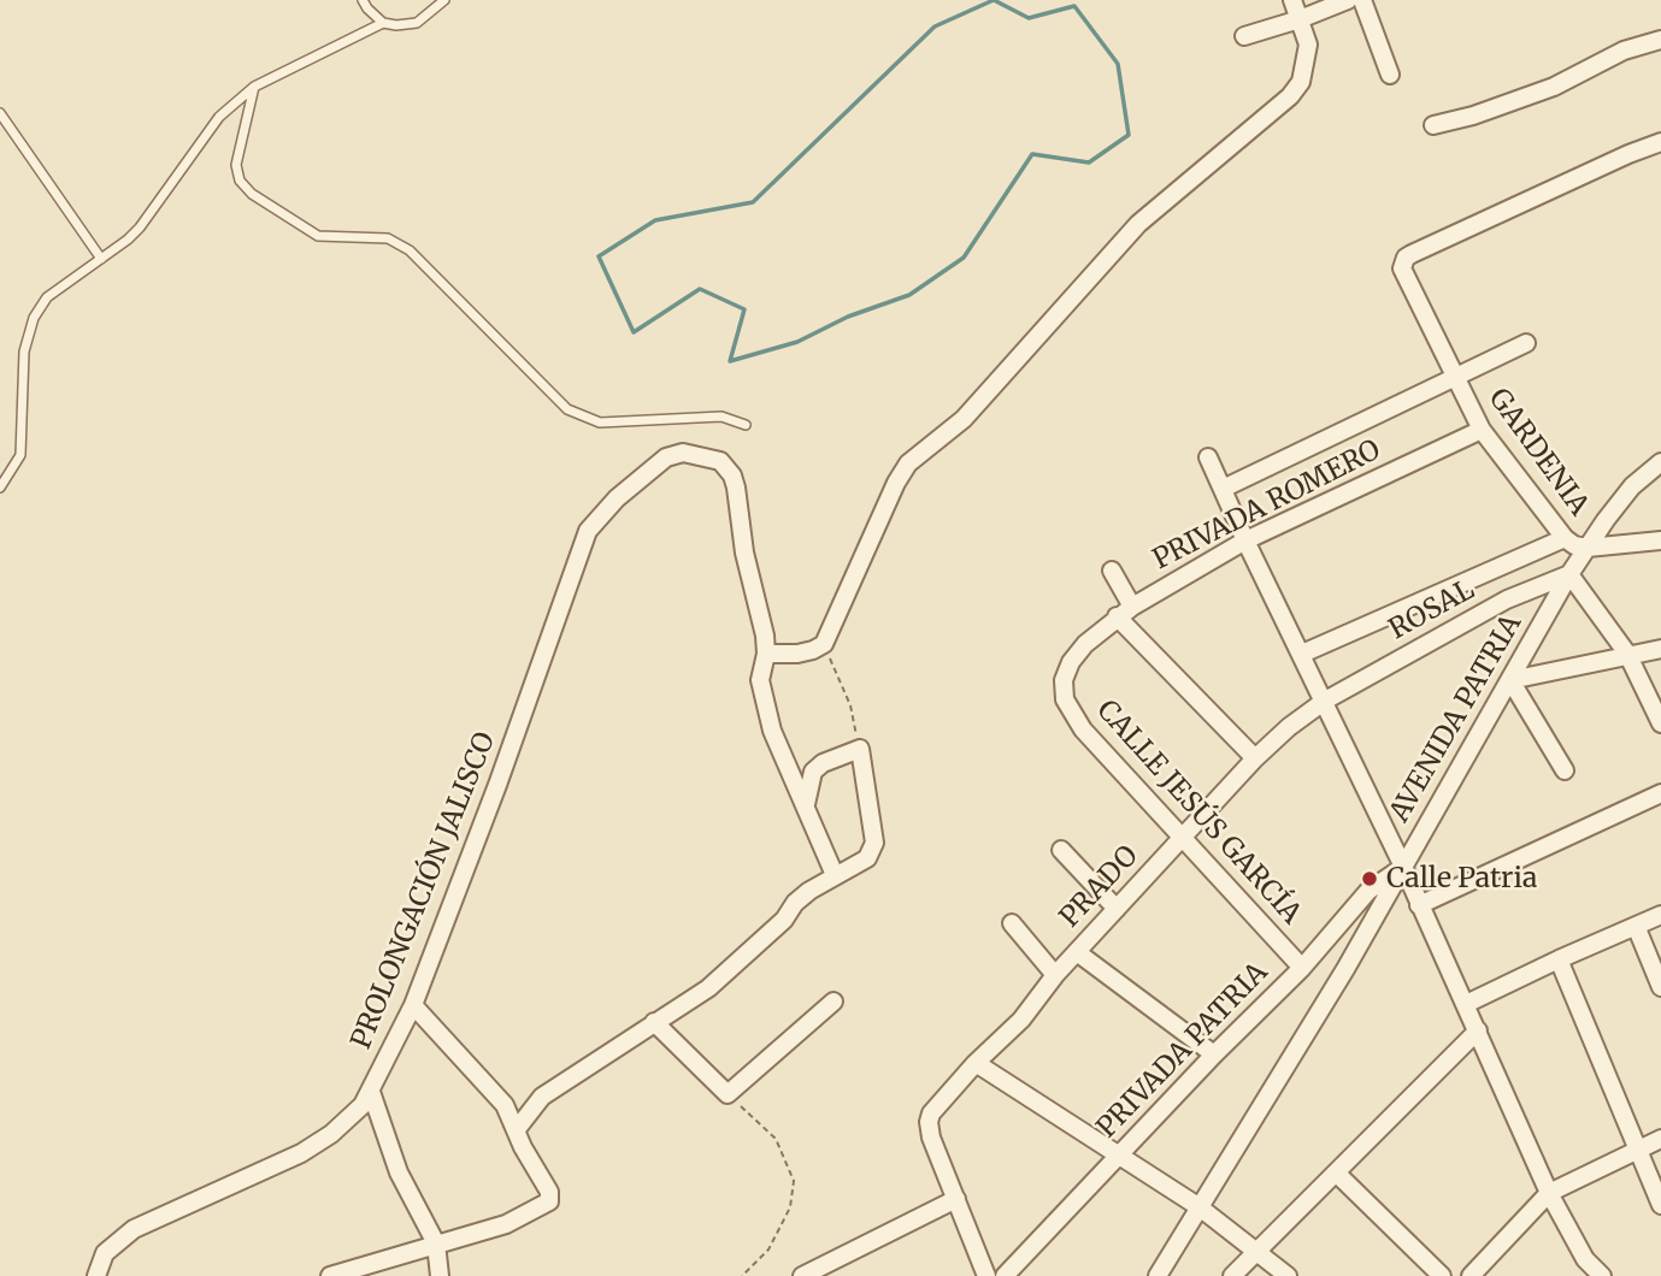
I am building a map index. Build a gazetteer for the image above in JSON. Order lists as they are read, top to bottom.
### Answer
{
  "streets": {
    "street": [
      "GARDENIA",
      "PRIVADA ROMERO",
      "ROSAL",
      "AVENIDA PATRIA",
      "CALLE JESÚS GARCÍA",
      "PRADO",
      "PROLONGACIÓN JALISCO",
      "PRIVADA PATRIA"
    ]
  },
  "crossings": [
    ["GARDENIA", "PRIVADA ROMERO"],
    ["GARDENIA", "AVENIDA PATRIA"],
    ["PRIVADA ROMERO", "CALLE JESÚS GARCÍA"],
    ["ROSAL", "AVENIDA PATRIA"],
    ["ROSAL", "PRADO"],
    ["AVENIDA PATRIA", "PRIVADA PATRIA"],
    ["CALLE JESÚS GARCÍA", "PRADO"],
    ["CALLE JESÚS GARCÍA", "PRIVADA PATRIA"]
  ],
  "places": ["Calle Patria"]
}
